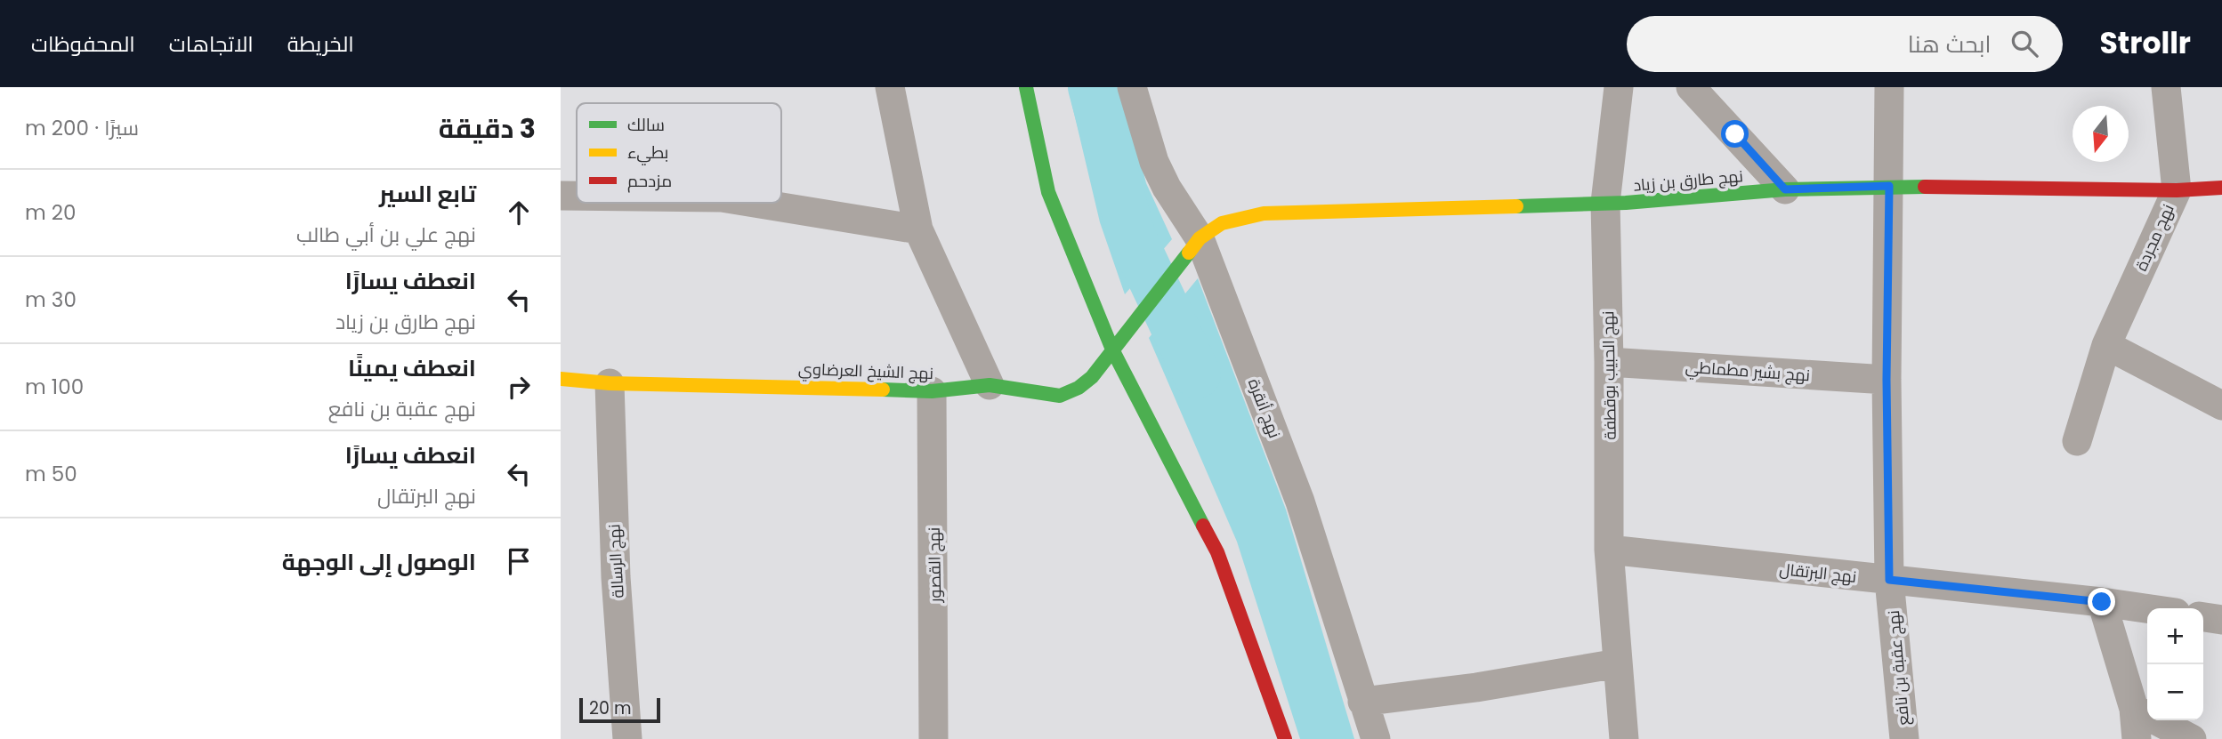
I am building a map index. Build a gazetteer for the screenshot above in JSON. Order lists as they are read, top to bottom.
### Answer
{
  "streets": {
    "street": [
      "نهج طارق بن زياد",
      "نهج مجردة",
      "نهج الشيخ العرضاوي",
      "نهج بشير مطماطي",
      "نهج الحبيب بوقطفة",
      "نهج أنقرة",
      "نهج الرسالة",
      "نهج القصور",
      "نهج البرتقال",
      "نهج عقبة بن نافع"
    ]
  },
  "crossings": [
    ["نهج طارق بن زياد", "نهج مجردة"],
    ["نهج طارق بن زياد", "نهج الشيخ العرضاوي"],
    ["نهج طارق بن زياد", "نهج الحبيب بوقطفة"],
    ["نهج طارق بن زياد", "نهج أنقرة"],
    ["نهج طارق بن زياد", "نهج عقبة بن نافع"],
    ["نهج الشيخ العرضاوي", "نهج أنقرة"],
    ["نهج الشيخ العرضاوي", "نهج الرسالة"],
    ["نهج الشيخ العرضاوي", "نهج القصور"],
    ["نهج بشير مطماطي", "نهج الحبيب بوقطفة"],
    ["نهج بشير مطماطي", "نهج عقبة بن نافع"],
    ["نهج الحبيب بوقطفة", "نهج البرتقال"],
    ["نهج البرتقال", "نهج عقبة بن نافع"]
  ],
  "legend": ["سالك", "بطيء", "مزدحم"],
  "scale_bar": "20 m",
  "north": "bottom",
  "page": {
    "header": "Strollr",
    "search": "ابحث هنا",
    "nav": ["الخريطة", "الاتجاهات", "المحفوظات"],
    "heading": ["3 دقيقة", "سيرًا · 200 m"],
    "list": [
      ["تابع السير", "نهج علي بن أبي طالب", "20 m"],
      ["انعطف يسارًا", "نهج طارق بن زياد", "30 m"],
      ["انعطف يمينًا", "نهج عقبة بن نافع", "100 m"],
      ["انعطف يسارًا", "نهج البرتقال", "50 m"],
      "الوصول إلى الوجهة"
    ],
    "map_buttons": ["+", "−"],
    "scale": "20 m"
  }
}
